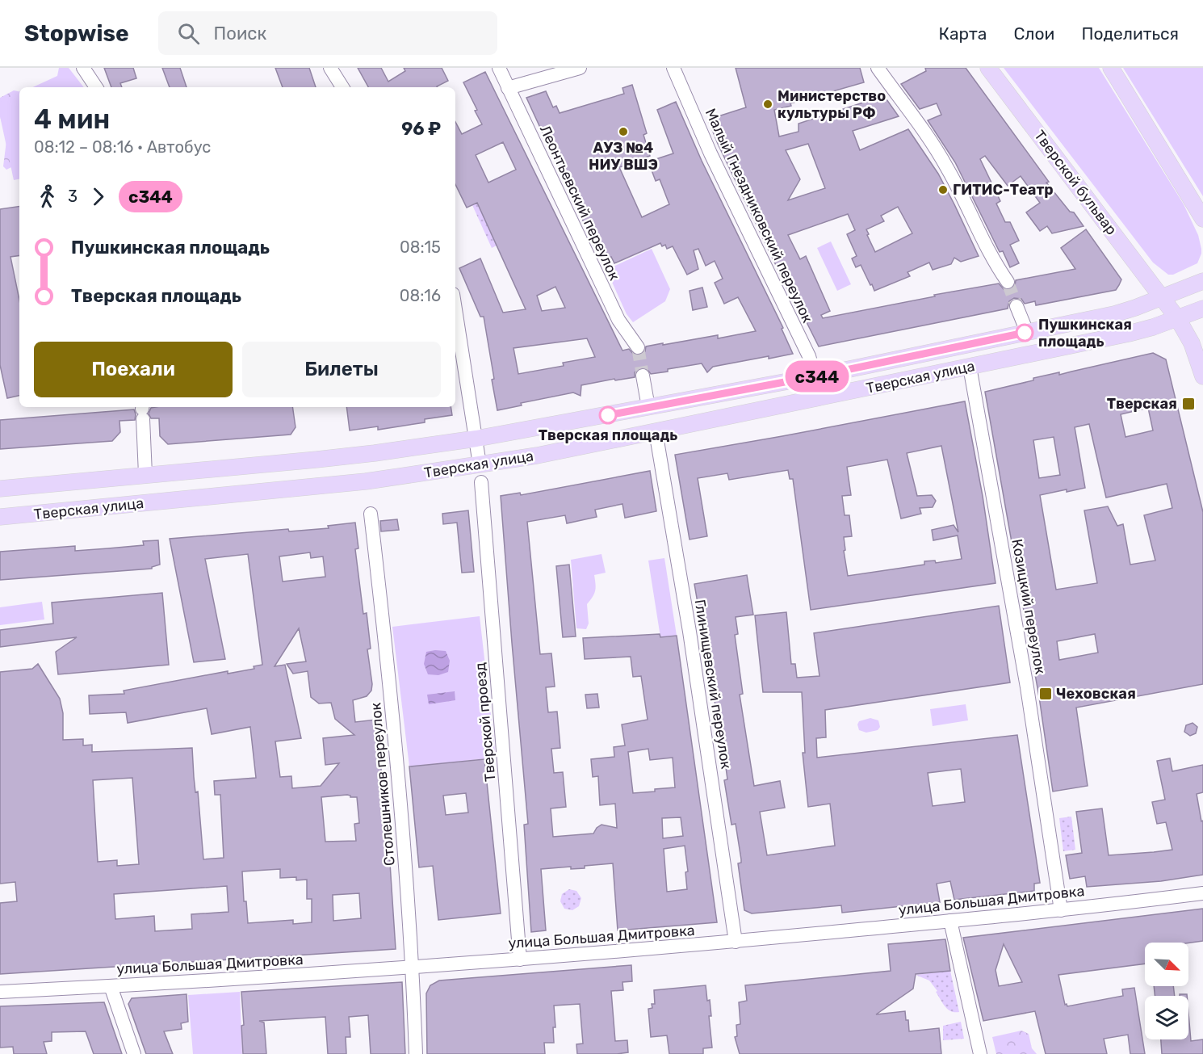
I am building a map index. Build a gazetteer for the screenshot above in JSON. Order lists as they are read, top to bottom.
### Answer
{
  "streets": {
    "main road": ["Тверской бульвар", "Тверская улица"],
    "street": [
      "Леонтьевский переулок",
      "Малый Гнездниковский переулок",
      "Козицкий переулок",
      "Глинищевский переулок",
      "Тверской проезд",
      "Столешников переулок",
      "улица Большая Дмитровка"
    ]
  },
  "crossings": [
    ["Тверской бульвар", "Тверская улица"],
    ["Малый Гнездниковский переулок", "Тверская улица"],
    ["Тверская улица", "Козицкий переулок"],
    ["Тверская улица", "Глинищевский переулок"],
    ["Козицкий переулок", "улица Большая Дмитровка"],
    ["Глинищевский переулок", "улица Большая Дмитровка"],
    ["Тверской проезд", "улица Большая Дмитровка"],
    ["Столешников переулок", "улица Большая Дмитровка"]
  ],
  "places": {
    "other": [
      "Министерство культуры РФ",
      "АУЗ №4 НИУ ВШЭ",
      "ГИТИС-Театр",
      "Пушкинская площадь",
      "Тверская площадь"
    ],
    "transit": ["Тверская", "Чеховская"]
  },
  "lines": ["bus line с344"],
  "north": "bottom right",
  "page": {
    "header": "Stopwise",
    "search": "Поиск",
    "nav": ["Карта", "Слои", "Поделиться"],
    "on_map": "с344",
    "heading": ["4 мин", "08:12 – 08:16 · Автобус", "96 ₽"],
    "legs": ["3", "с344"],
    "list": [
      {
        "name": "Пушкинская площадь",
        "value": "08:15"
      },
      {
        "name": "Тверская площадь",
        "value": "08:16"
      }
    ],
    "buttons": ["Поехали", "Билеты"]
  }
}
